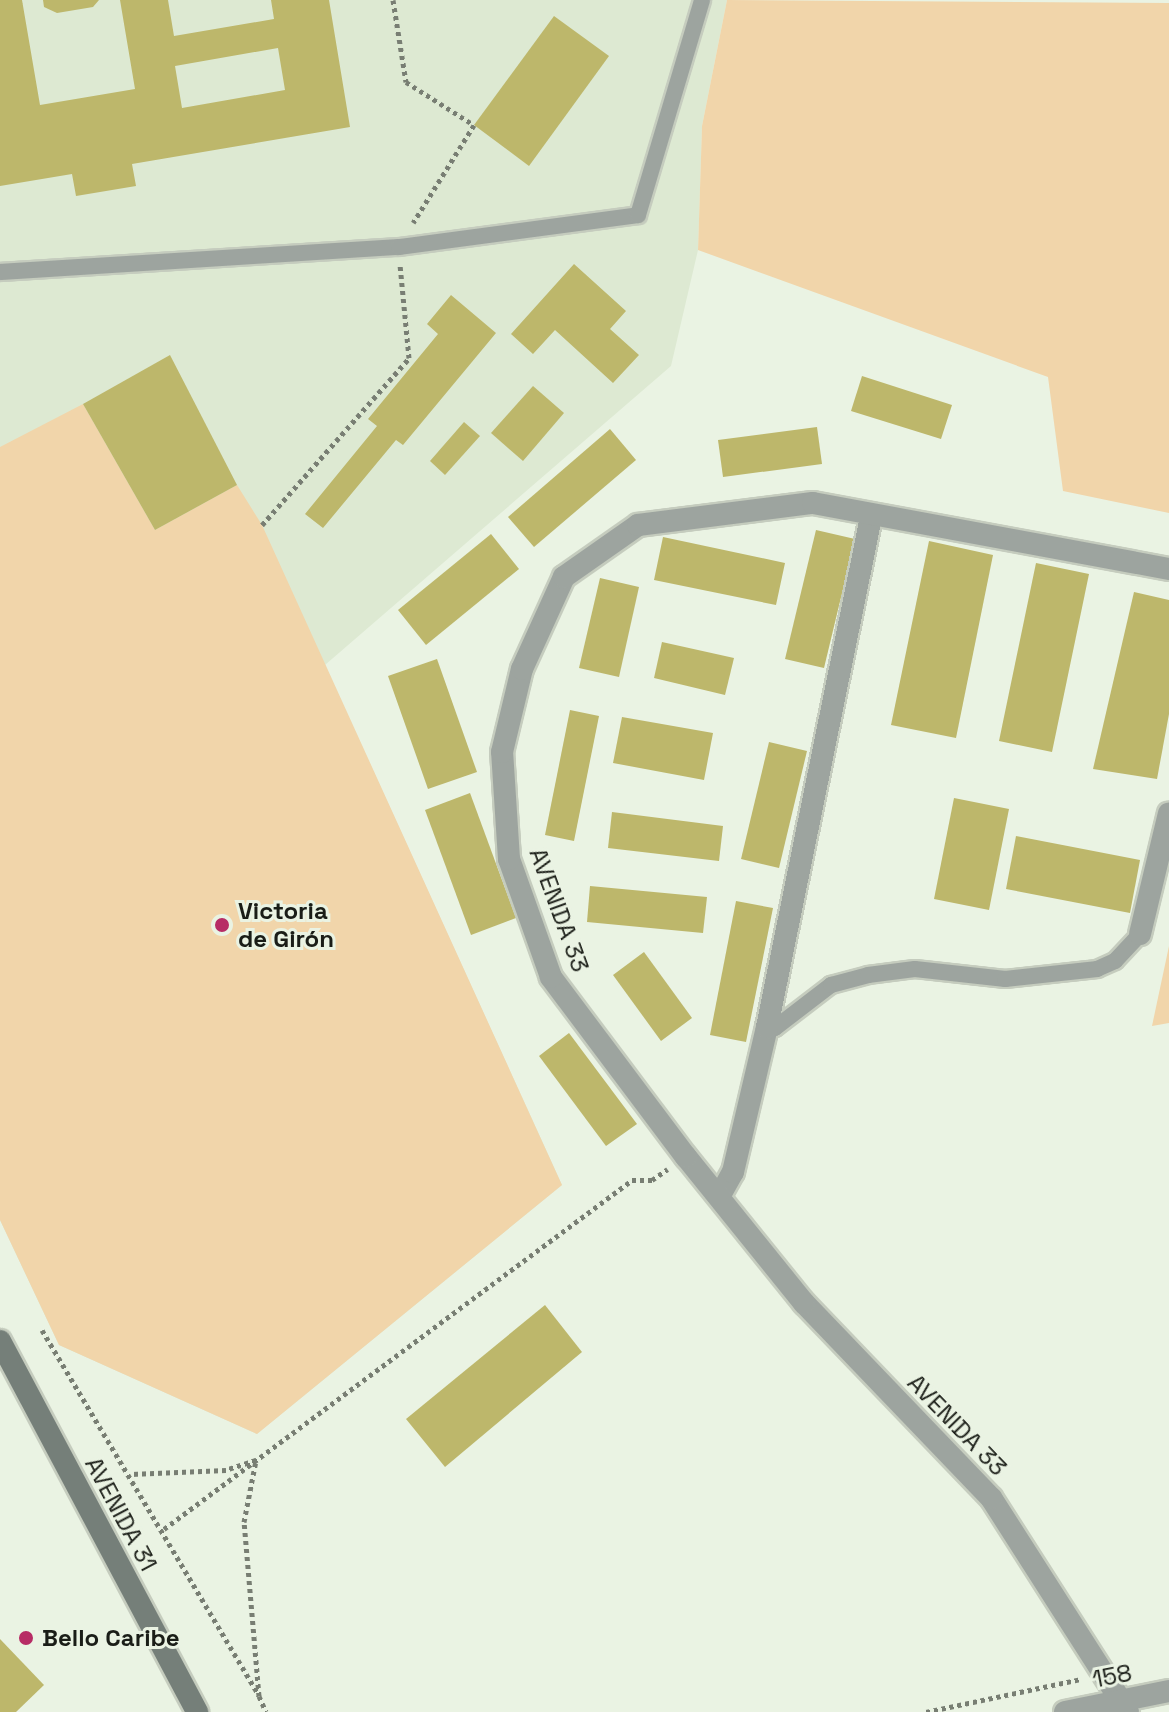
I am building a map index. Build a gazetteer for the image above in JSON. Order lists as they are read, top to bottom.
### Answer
{
  "streets": {
    "main road": ["AVENIDA 31"],
    "street": ["AVENIDA 33", "158"]
  },
  "crossings": [
    ["AVENIDA 33", "158"]
  ],
  "places": ["Victoria de Girón", "Bello Caribe"]
}
